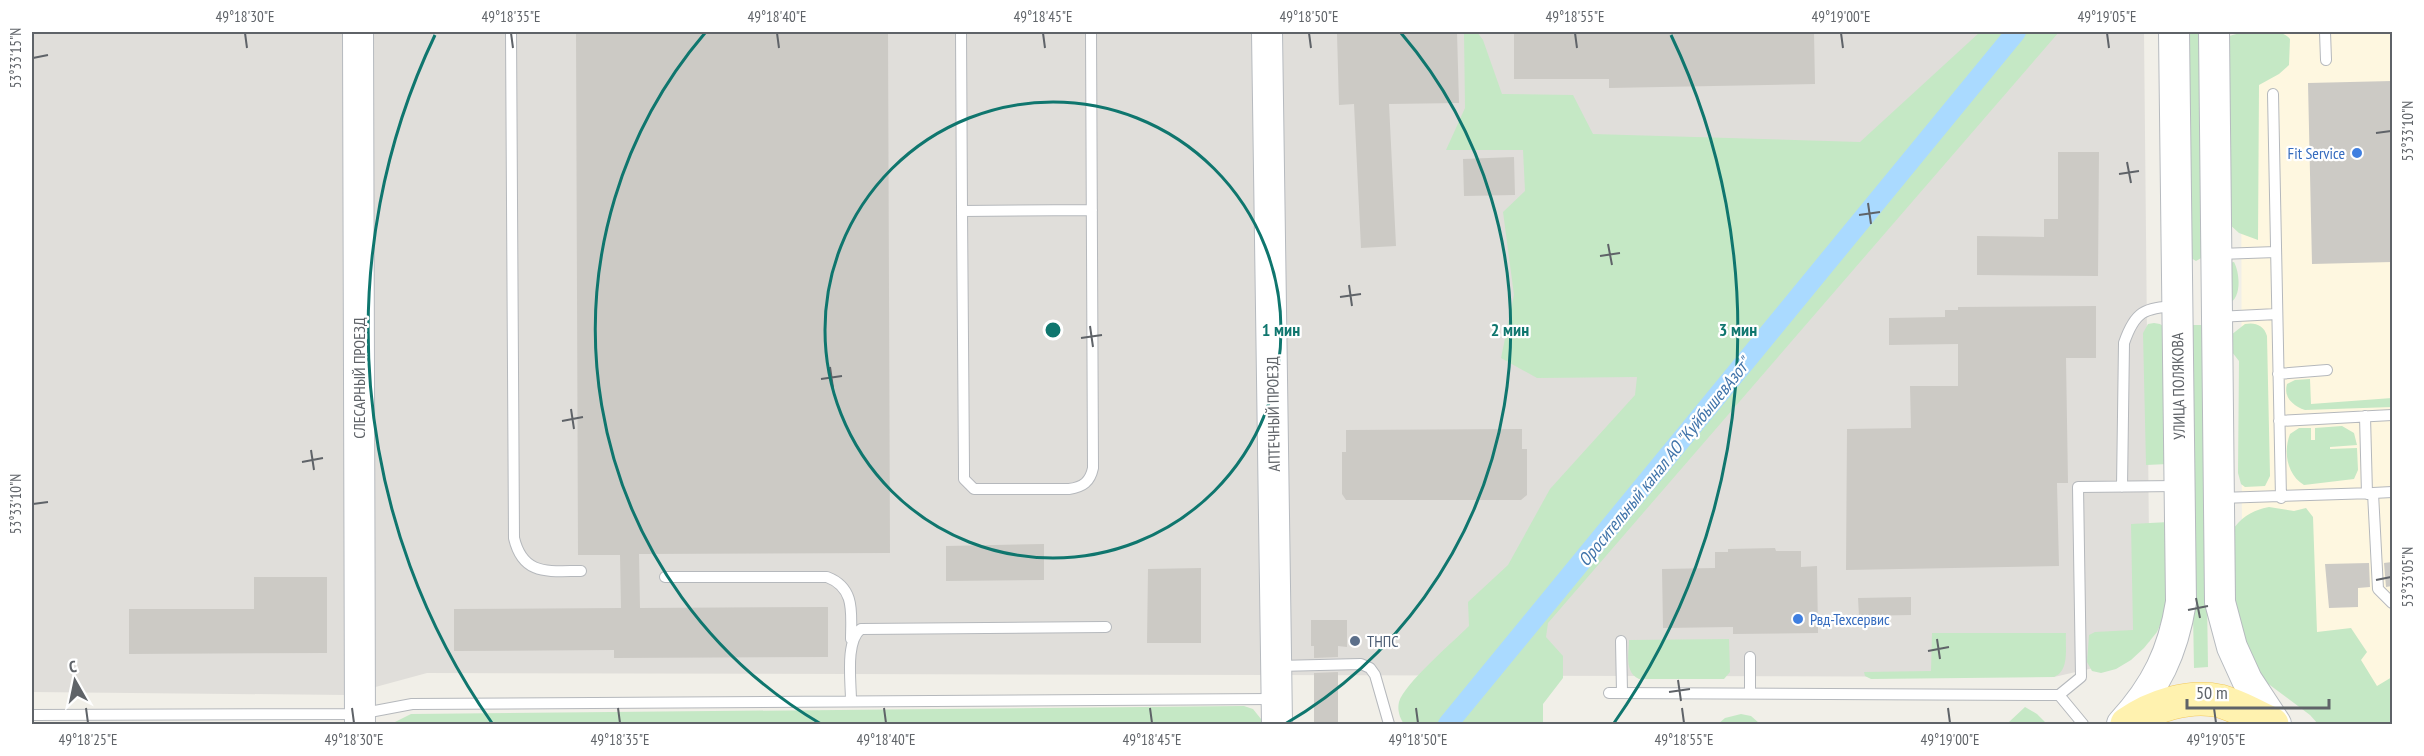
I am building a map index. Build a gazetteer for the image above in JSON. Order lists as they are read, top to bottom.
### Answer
{
  "streets": {
    "main road": ["СЛЕСАРНЫЙ ПРОЕЗД", "УЛИЦА ПОЛЯКОВА", "АПТЕЧНЫЙ ПРОЕЗД"]
  },
  "water": ["Оросительный канал АО \"КуйбышевАзот\""],
  "places": ["Fit Service", "Рвд-Техсервис", "ТНПС"],
  "scale_bar": "50 m",
  "north": "top",
  "coordinates": [
    "49°18'30\"E",
    "49°18'35\"E",
    "49°18'40\"E",
    "49°18'45\"E",
    "49°18'50\"E",
    "49°18'55\"E",
    "49°19'00\"E",
    "49°19'05\"E",
    "53°33'15\"N",
    "53°33'10\"N",
    "53°33'05\"N",
    "49°18'25\"E"
  ],
  "rings": ["1 мин", "2 мин", "3 мин"]
}
